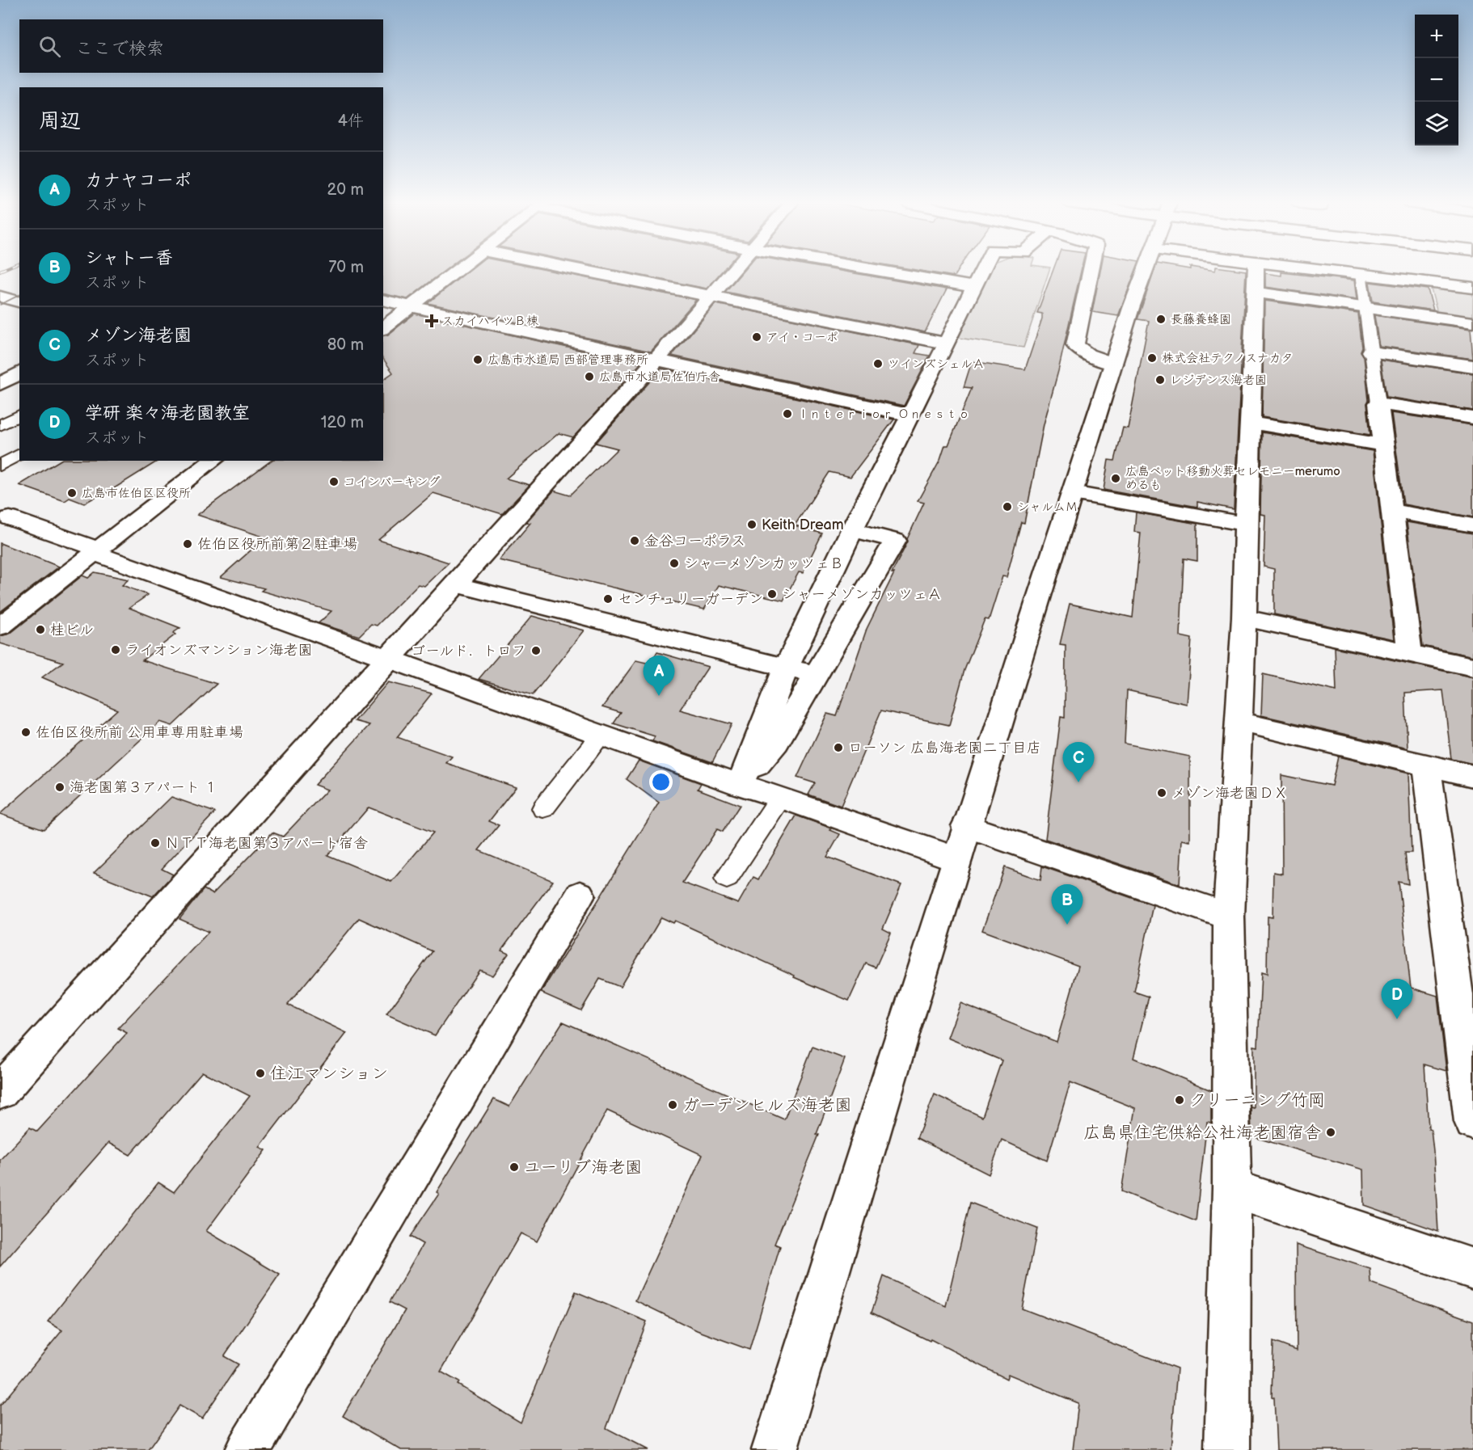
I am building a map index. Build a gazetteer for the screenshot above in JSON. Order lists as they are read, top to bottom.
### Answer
{
  "places": {
    "other": [
      "長藤養蜂園",
      "アイ・コーポ",
      "株式会社テクノスナカタ",
      "広島市水道局 西部管理事務所",
      "ツインズシェルＡ",
      "広島市水道局佐伯庁舎",
      "レジデンス海老園",
      "Ｉｎｔｅｒｉｏｒ Ｏｎｅｓｔｏ",
      "広島ペット移動火葬セレモニーmerumo めるも",
      "コインパーキング",
      "広島市佐伯区区役所",
      "シャルムＭ",
      "Keith Dream",
      "金谷コーポラス",
      "佐伯区役所前第２駐車場",
      "シャーメゾンカッツェＢ",
      "シャーメゾンカッツェＡ",
      "センチュリーガーデン",
      "桂ビル",
      "ライオンズマンション海老園",
      "ゴールド．トロフ",
      "佐伯区役所前 公用車専用駐車場",
      "ローソン 広島海老園二丁目店",
      "海老園第３アパート １",
      "メゾン海老園ＤＸ",
      "ＮＴＴ海老園第３アパート宿舎",
      "住江マンション",
      "クリーニング竹岡",
      "ガーデンヒルズ海老園",
      "広島県住宅供給公社海老園宿舎",
      "ユーリブ海老園"
    ],
    "health": ["スカイハイツＢ棟"]
  },
  "page": {
    "map_buttons": ["+", "−"],
    "search": "ここで検索",
    "heading": ["周辺", "4件"],
    "list": [
      {
        "mark": "A",
        "name": "カナヤコーポ",
        "note": "スポット",
        "value": "20 m"
      },
      {
        "mark": "B",
        "name": "シャトー香",
        "note": "スポット",
        "value": "70 m"
      },
      {
        "mark": "C",
        "name": "メゾン海老園",
        "note": "スポット",
        "value": "80 m"
      },
      {
        "mark": "D",
        "name": "学研 楽々海老園教室",
        "note": "スポット",
        "value": "120 m"
      }
    ],
    "pins": [
      "A",
      "C",
      "B",
      "D"
    ]
  }
}
